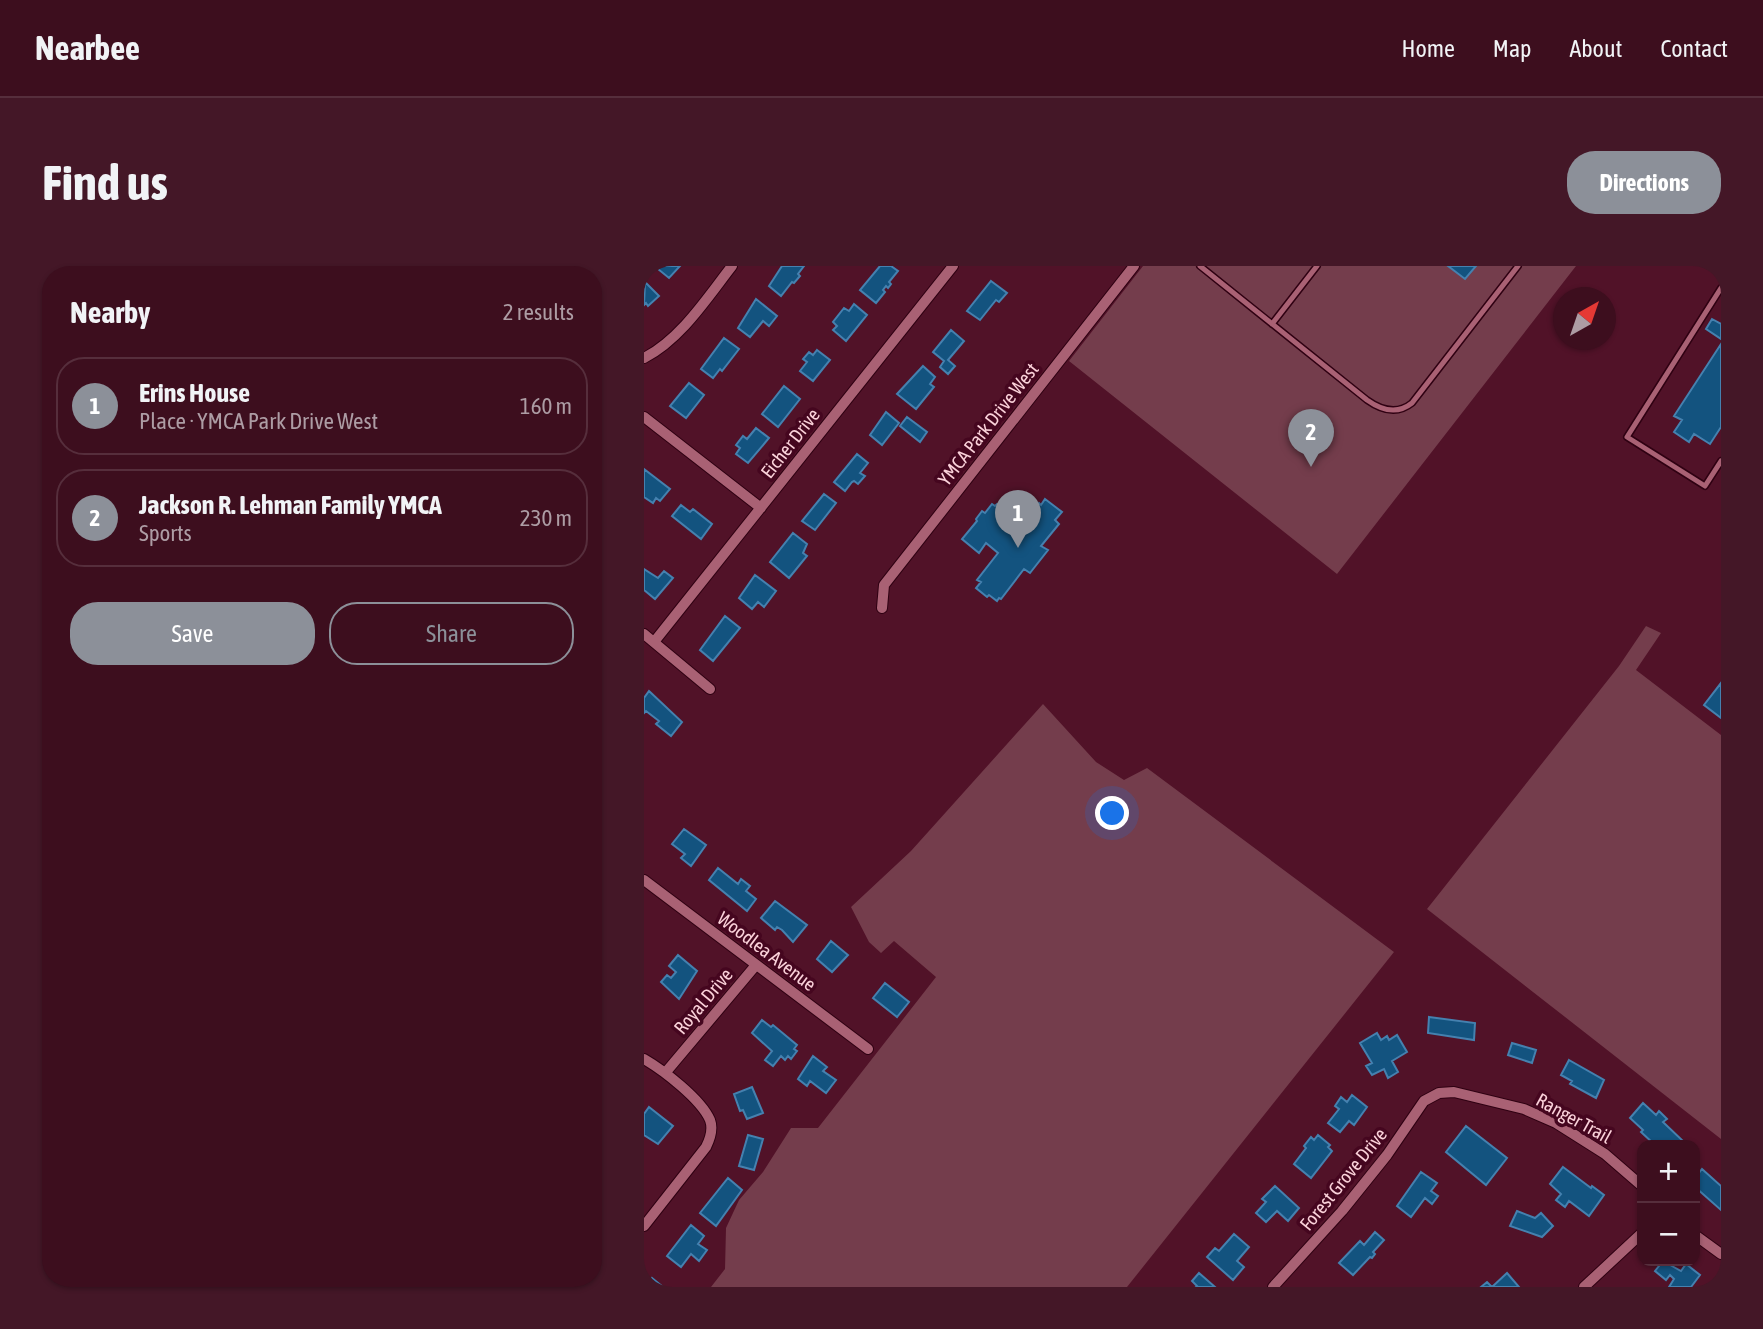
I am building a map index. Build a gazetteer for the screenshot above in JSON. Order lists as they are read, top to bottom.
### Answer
{
  "streets": {
    "street": [
      "YMCA Park Drive West",
      "Eicher Drive",
      "Woodlea Avenue",
      "Royal Drive",
      "Ranger Trail",
      "Forest Grove Drive"
    ]
  },
  "crossings": [
    ["Woodlea Avenue", "Royal Drive"],
    ["Ranger Trail", "Forest Grove Drive"]
  ],
  "north": "top right",
  "page": {
    "header": "Nearbee",
    "nav": [
      "Home",
      "Map",
      "About",
      "Contact"
    ],
    "buttons": [
      "Directions",
      ["Save", "Share"]
    ],
    "title": "Find us",
    "heading": ["Nearby", "2 results"],
    "list": [
      {
        "mark": "1",
        "name": "Erins House",
        "note": "Place · YMCA Park Drive West",
        "value": "160 m"
      },
      {
        "mark": "2",
        "name": "Jackson R. Lehman Family YMCA",
        "note": "Sports",
        "value": "230 m"
      }
    ],
    "pins": ["2", "1"],
    "map_buttons": ["+", "−"]
  }
}
